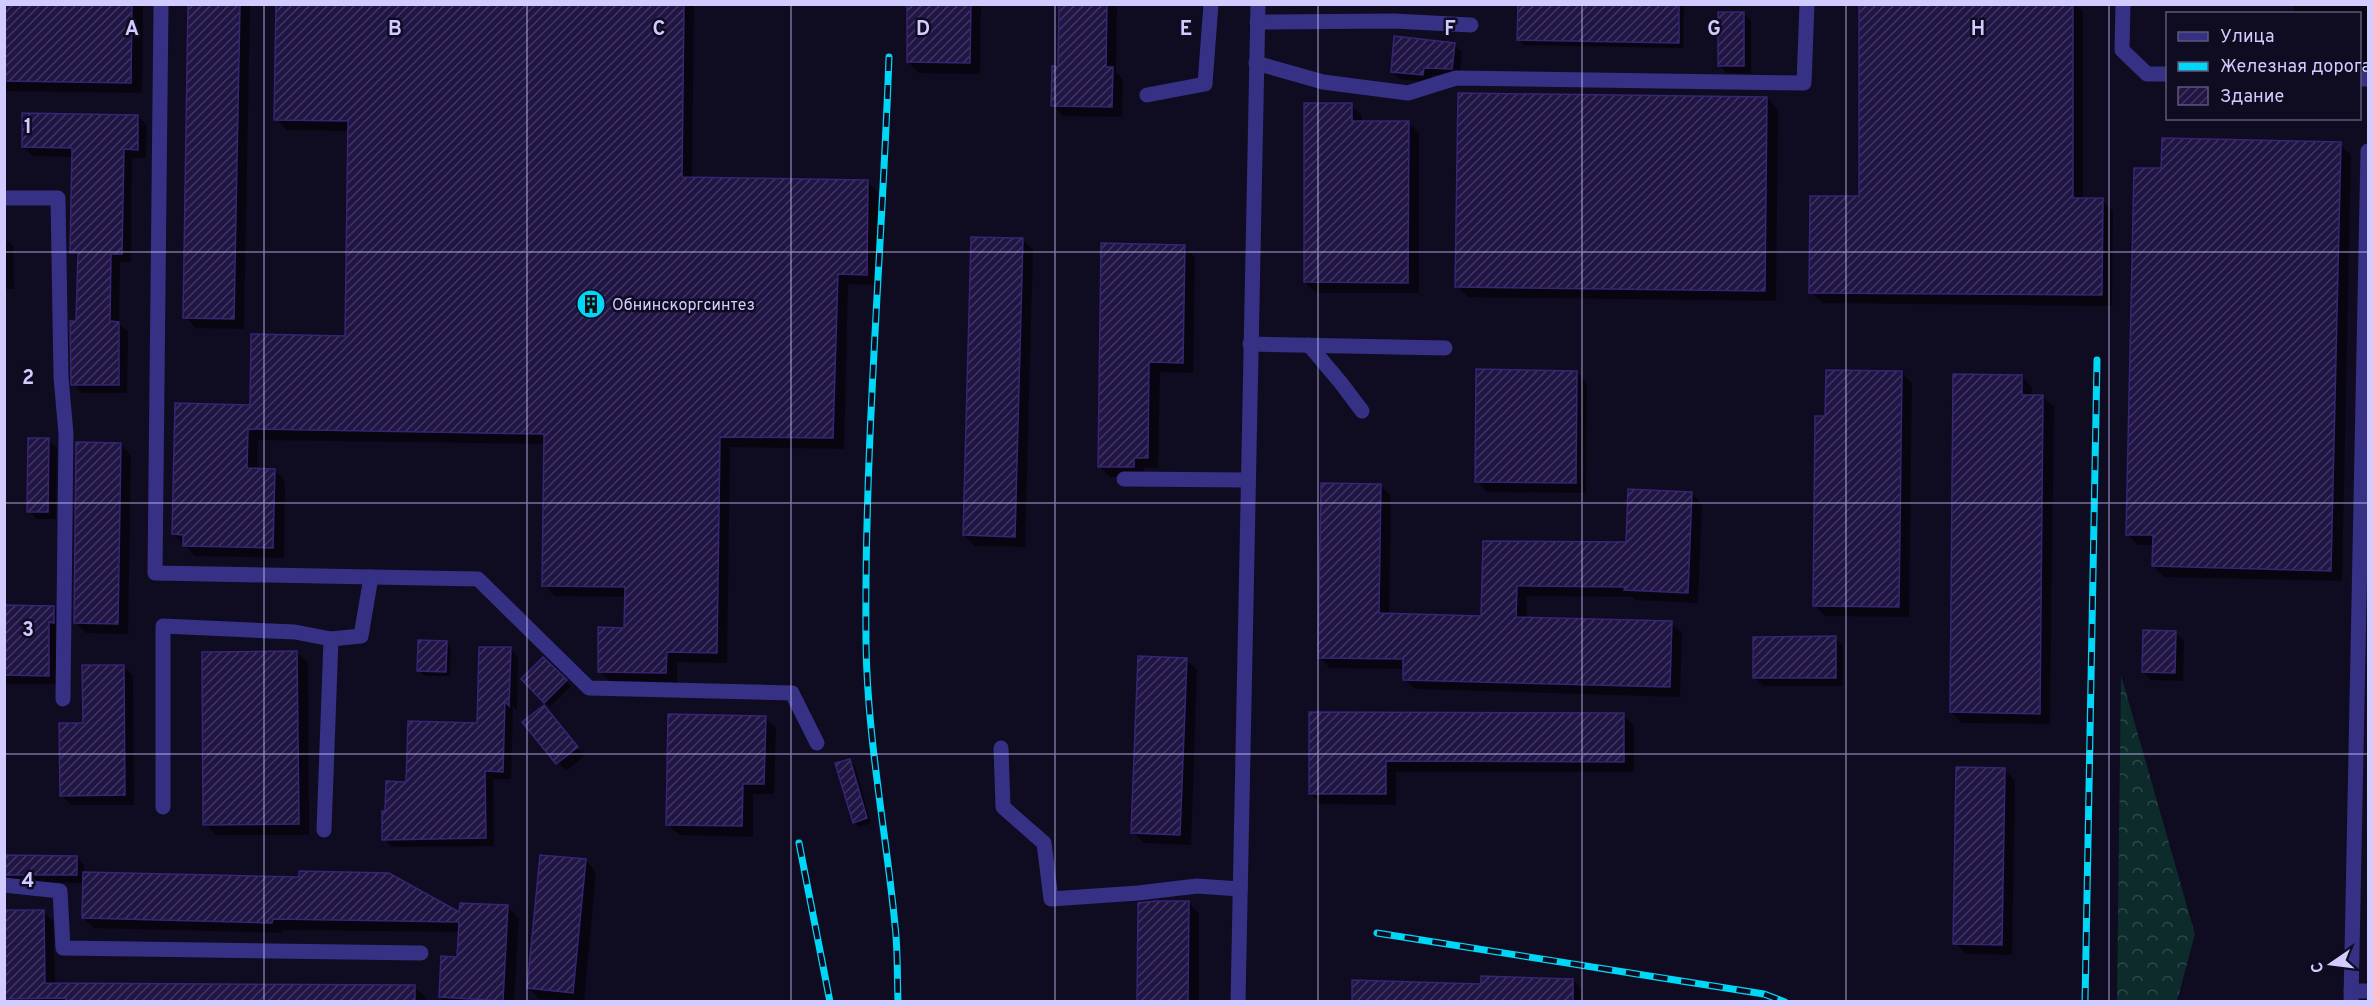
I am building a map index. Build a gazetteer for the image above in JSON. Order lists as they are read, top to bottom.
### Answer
{
  "places": {
    "building": ["Обнинскоргсинтез"]
  },
  "legend": ["Улица", "Железная дорога", "Здание"],
  "north": "left",
  "grid": {
    "columns": [
      "A",
      "B",
      "C",
      "D",
      "E",
      "F",
      "G",
      "H"
    ],
    "rows": [
      "1",
      "2",
      "3",
      "4"
    ]
  }
}
